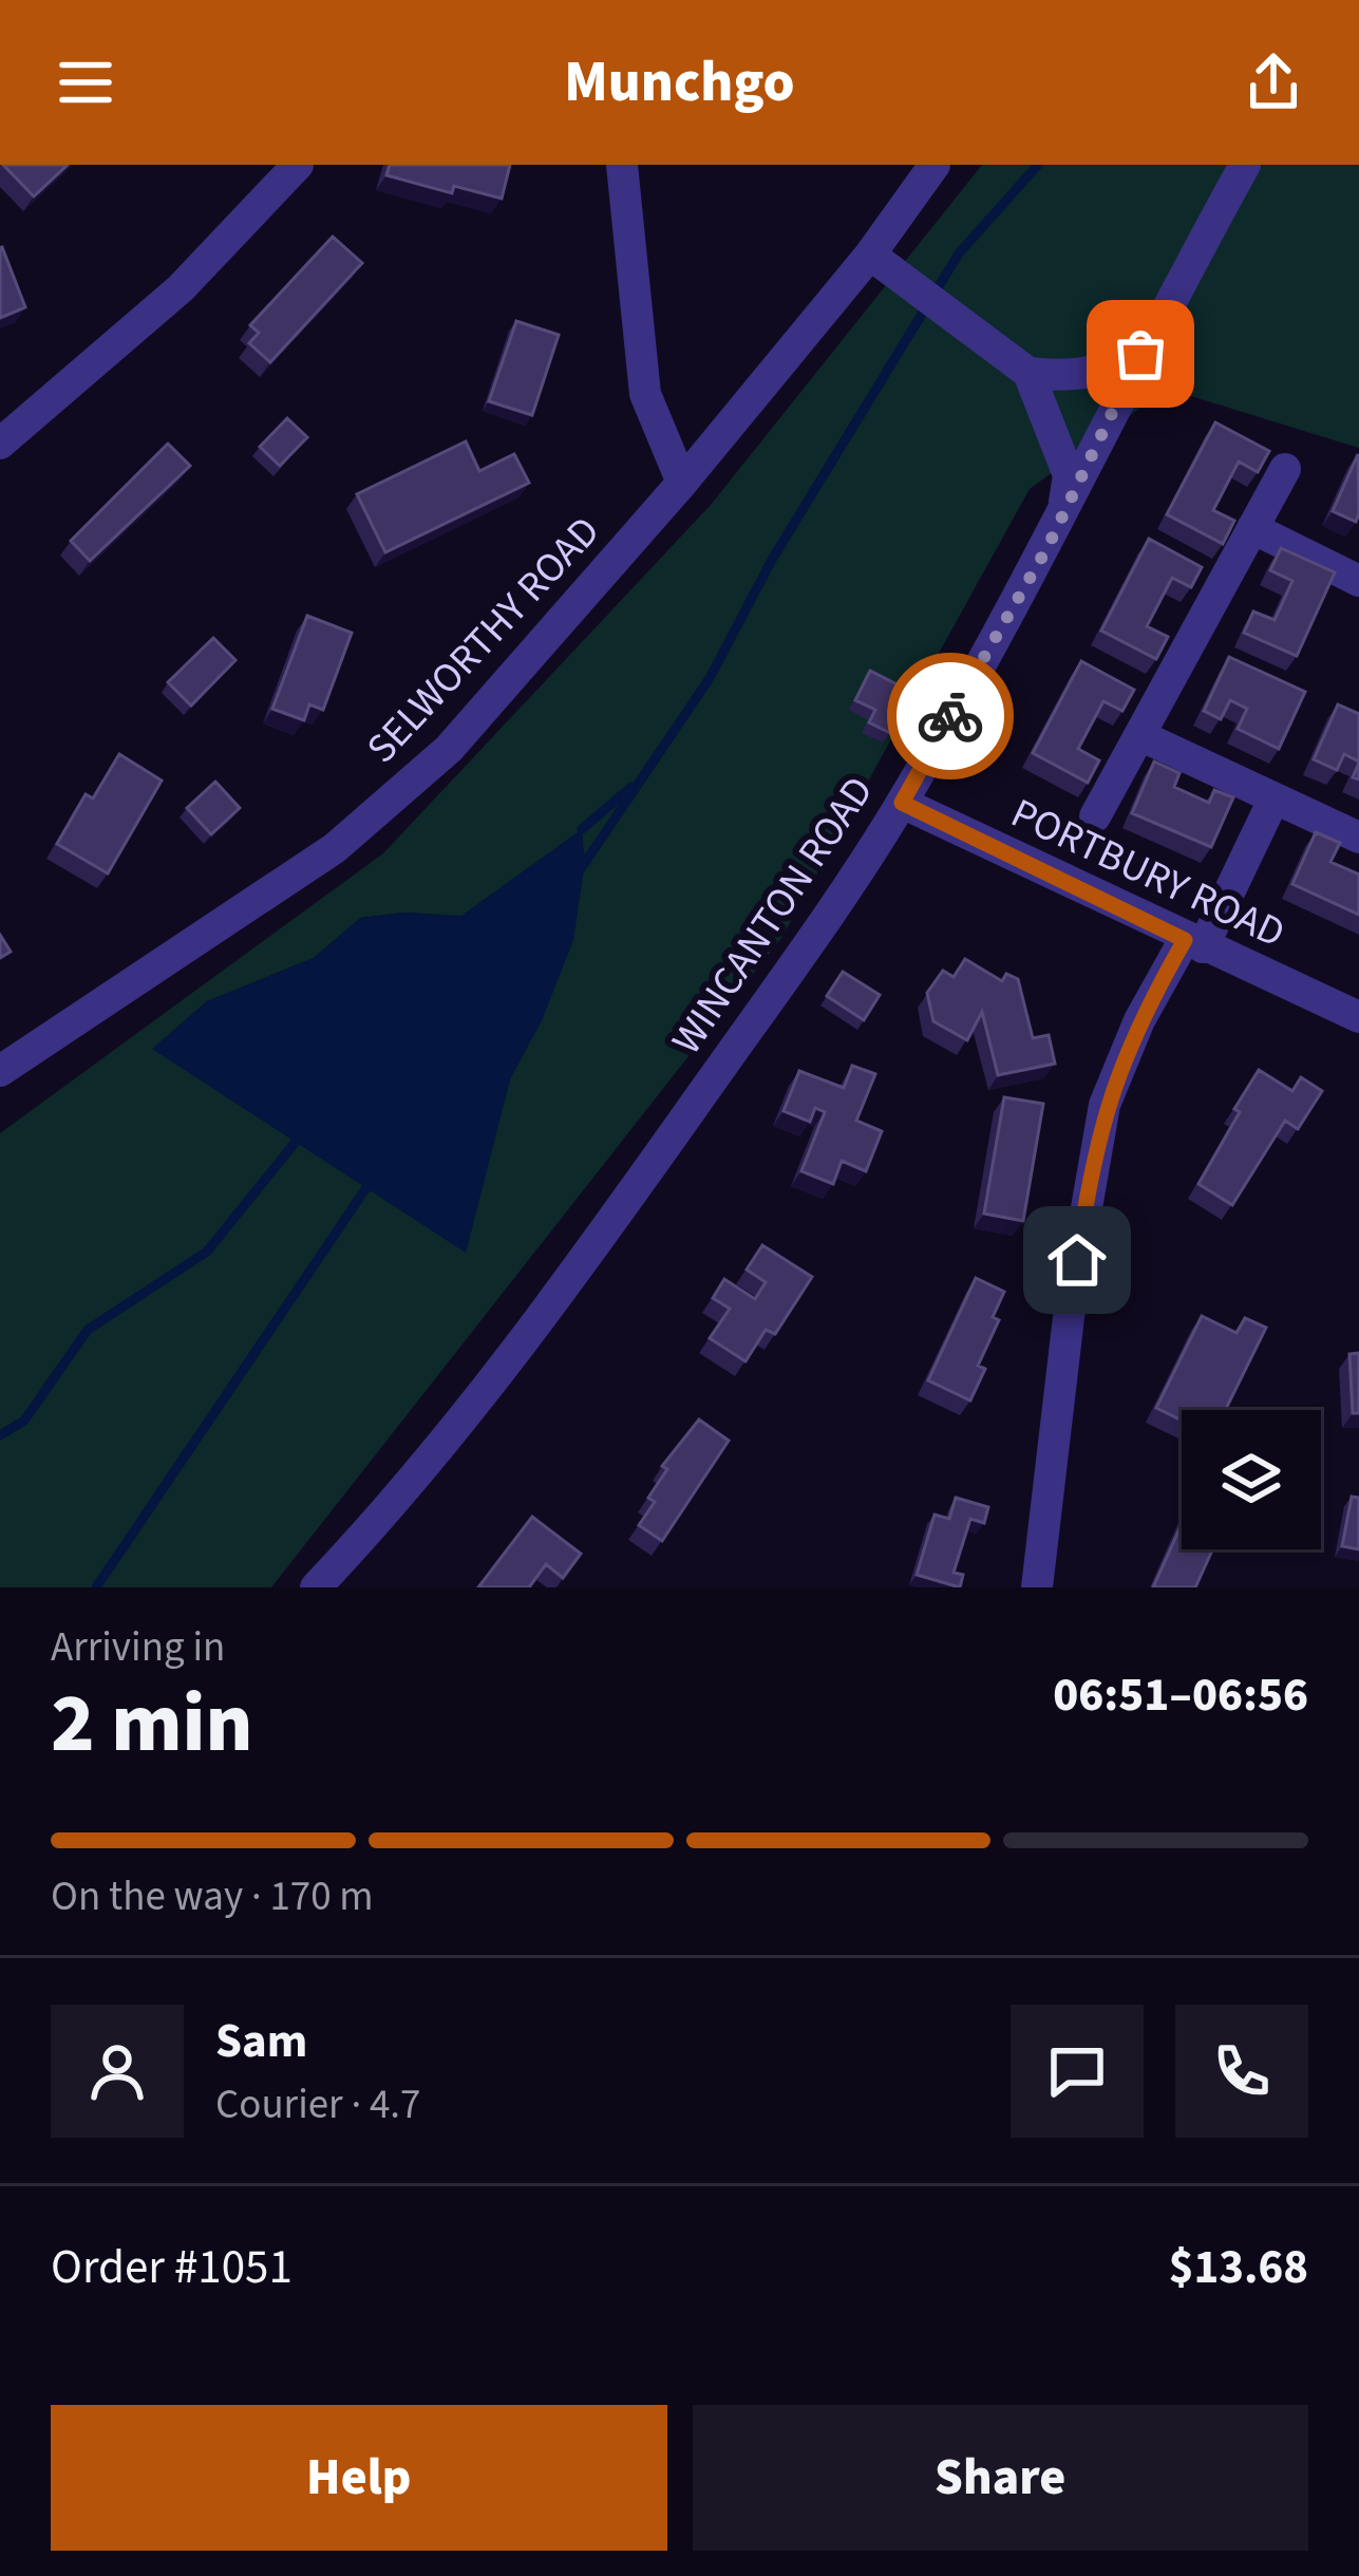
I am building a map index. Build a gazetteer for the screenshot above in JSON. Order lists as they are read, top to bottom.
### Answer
{
  "streets": {
    "street": ["SELWORTHY ROAD", "PORTBURY ROAD", "WINCANTON ROAD"]
  },
  "crossings": [
    ["PORTBURY ROAD", "WINCANTON ROAD"]
  ],
  "page": {
    "header": "Munchgo",
    "heading": ["2 min", "Arriving in", "06:51–06:56"],
    "panel": [
      "Sam",
      "Courier · 4.7",
      "Order #1051",
      "$13.68"
    ],
    "bar": "On the way · 170 m",
    "buttons": ["Help", "Share"]
  }
}
